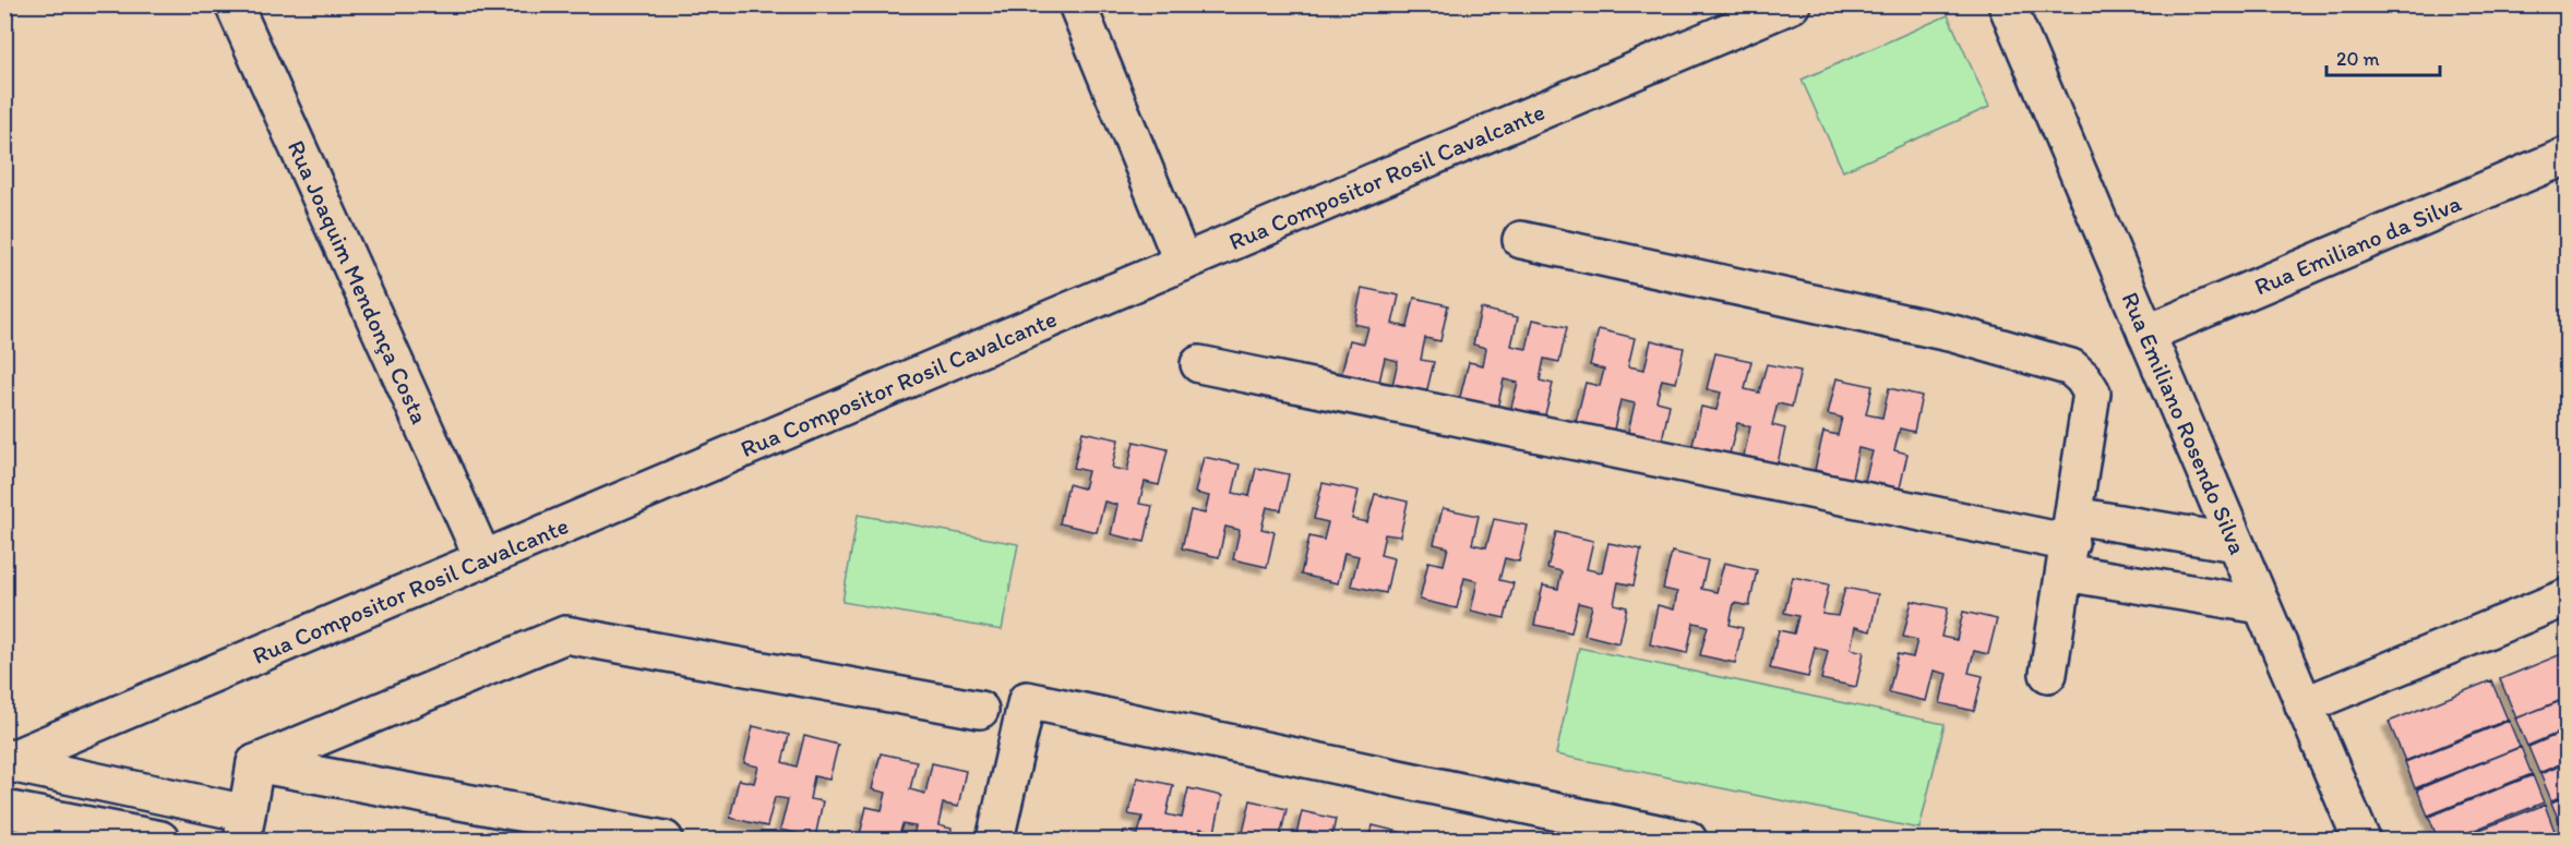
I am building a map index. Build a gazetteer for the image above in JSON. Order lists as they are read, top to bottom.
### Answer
{
  "streets": {
    "street": [
      "Rua Compositor Rosil Cavalcante",
      "Rua Emiliano da Silva",
      "Rua Joaquim Mendonça Costa",
      "Rua Emiliano Rosendo Silva"
    ]
  },
  "crossings": [
    ["Rua Compositor Rosil Cavalcante", "Rua Joaquim Mendonça Costa"],
    ["Rua Emiliano da Silva", "Rua Emiliano Rosendo Silva"]
  ],
  "scale_bar": "20 m"
}
